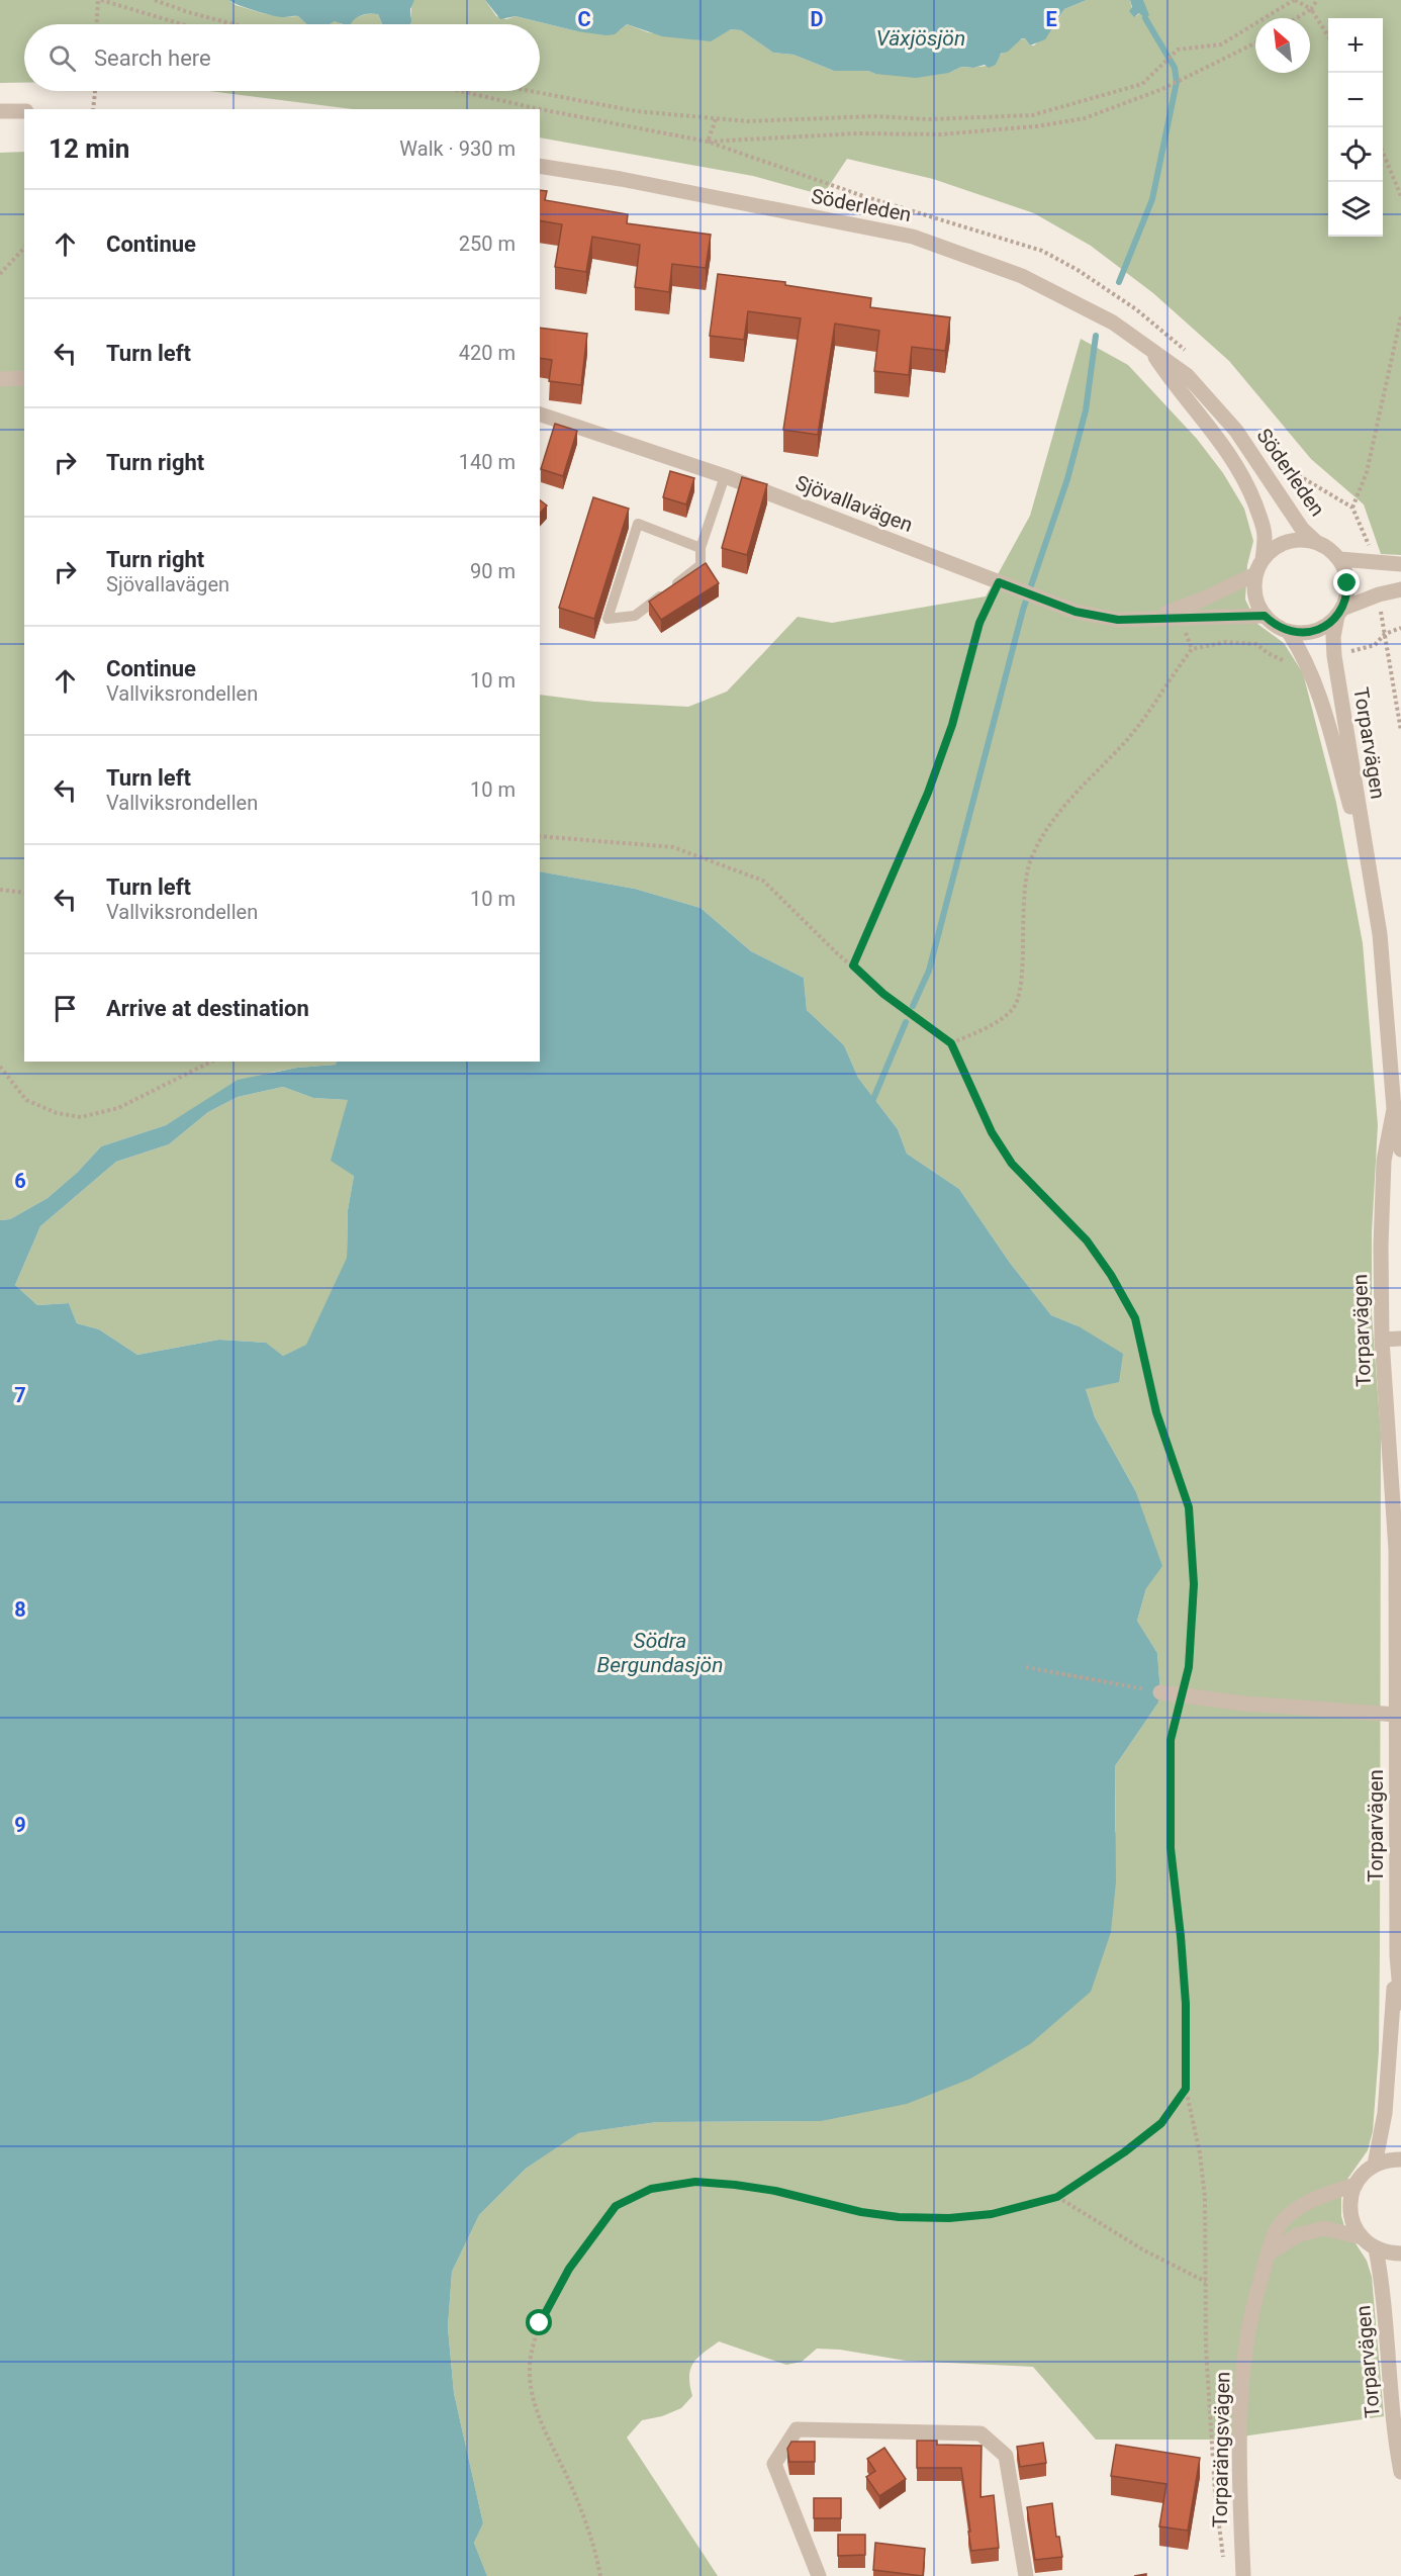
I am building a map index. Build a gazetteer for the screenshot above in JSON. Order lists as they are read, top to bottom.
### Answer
{
  "streets": {
    "street": [
      "Söderleden",
      "Sjövallavägen",
      "Torparvägen",
      "Torparängsvägen"
    ]
  },
  "crossings": [
    ["Söderleden", "Sjövallavägen"],
    ["Söderleden", "Torparvägen"],
    ["Sjövallavägen", "Torparvägen"]
  ],
  "water": ["Växjösjön", "Södra Bergundasjön"],
  "north": "top left",
  "page": {
    "map_buttons": ["+", "−"],
    "search": "Search here",
    "heading": ["12 min", "Walk · 930 m"],
    "list": [
      ["Continue", "250 m"],
      ["Turn left", "420 m"],
      ["Turn right", "140 m"],
      ["Turn right", "Sjövallavägen", "90 m"],
      ["Continue", "Vallviksrondellen", "10 m"],
      ["Turn left", "Vallviksrondellen", "10 m"],
      ["Turn left", "Vallviksrondellen", "10 m"],
      "Arrive at destination"
    ]
  },
  "grid": {
    "columns": ["C", "D", "E"],
    "rows": [
      "6",
      "7",
      "8",
      "9"
    ]
  }
}
